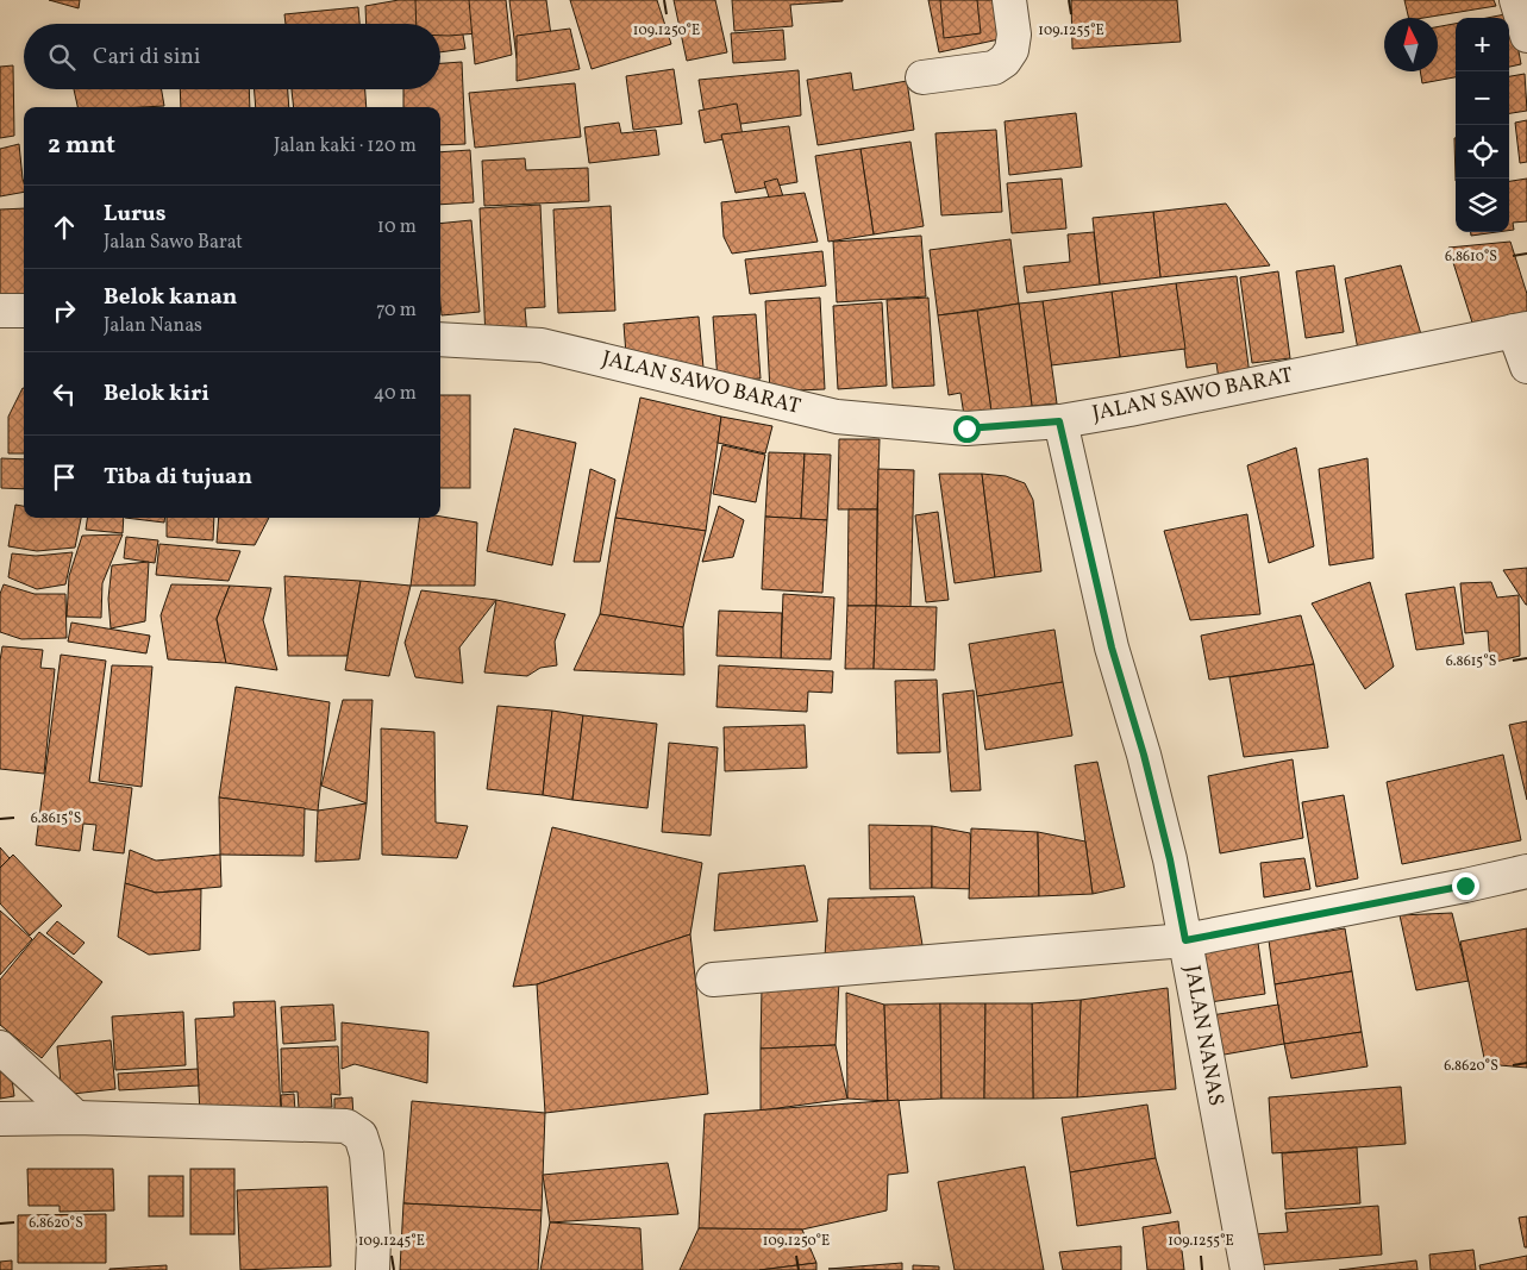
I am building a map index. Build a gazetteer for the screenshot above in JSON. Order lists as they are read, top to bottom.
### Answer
{
  "streets": {
    "street": ["JALAN SAWO BARAT", "JALAN NANAS"]
  },
  "crossings": [
    ["JALAN SAWO BARAT", "JALAN NANAS"]
  ],
  "north": "top",
  "page": {
    "map_buttons": ["+", "−"],
    "search": "Cari di sini",
    "heading": ["2 mnt", "Jalan kaki · 120 m"],
    "list": [
      ["Lurus", "Jalan Sawo Barat", "10 m"],
      ["Belok kanan", "Jalan Nanas", "70 m"],
      ["Belok kiri", "40 m"],
      "Tiba di tujuan"
    ]
  },
  "coordinates": [
    "109.1250°E",
    "109.1255°E",
    "6.8610°S",
    "6.8615°S",
    "6.8620°S",
    "109.1245°E"
  ]
}
